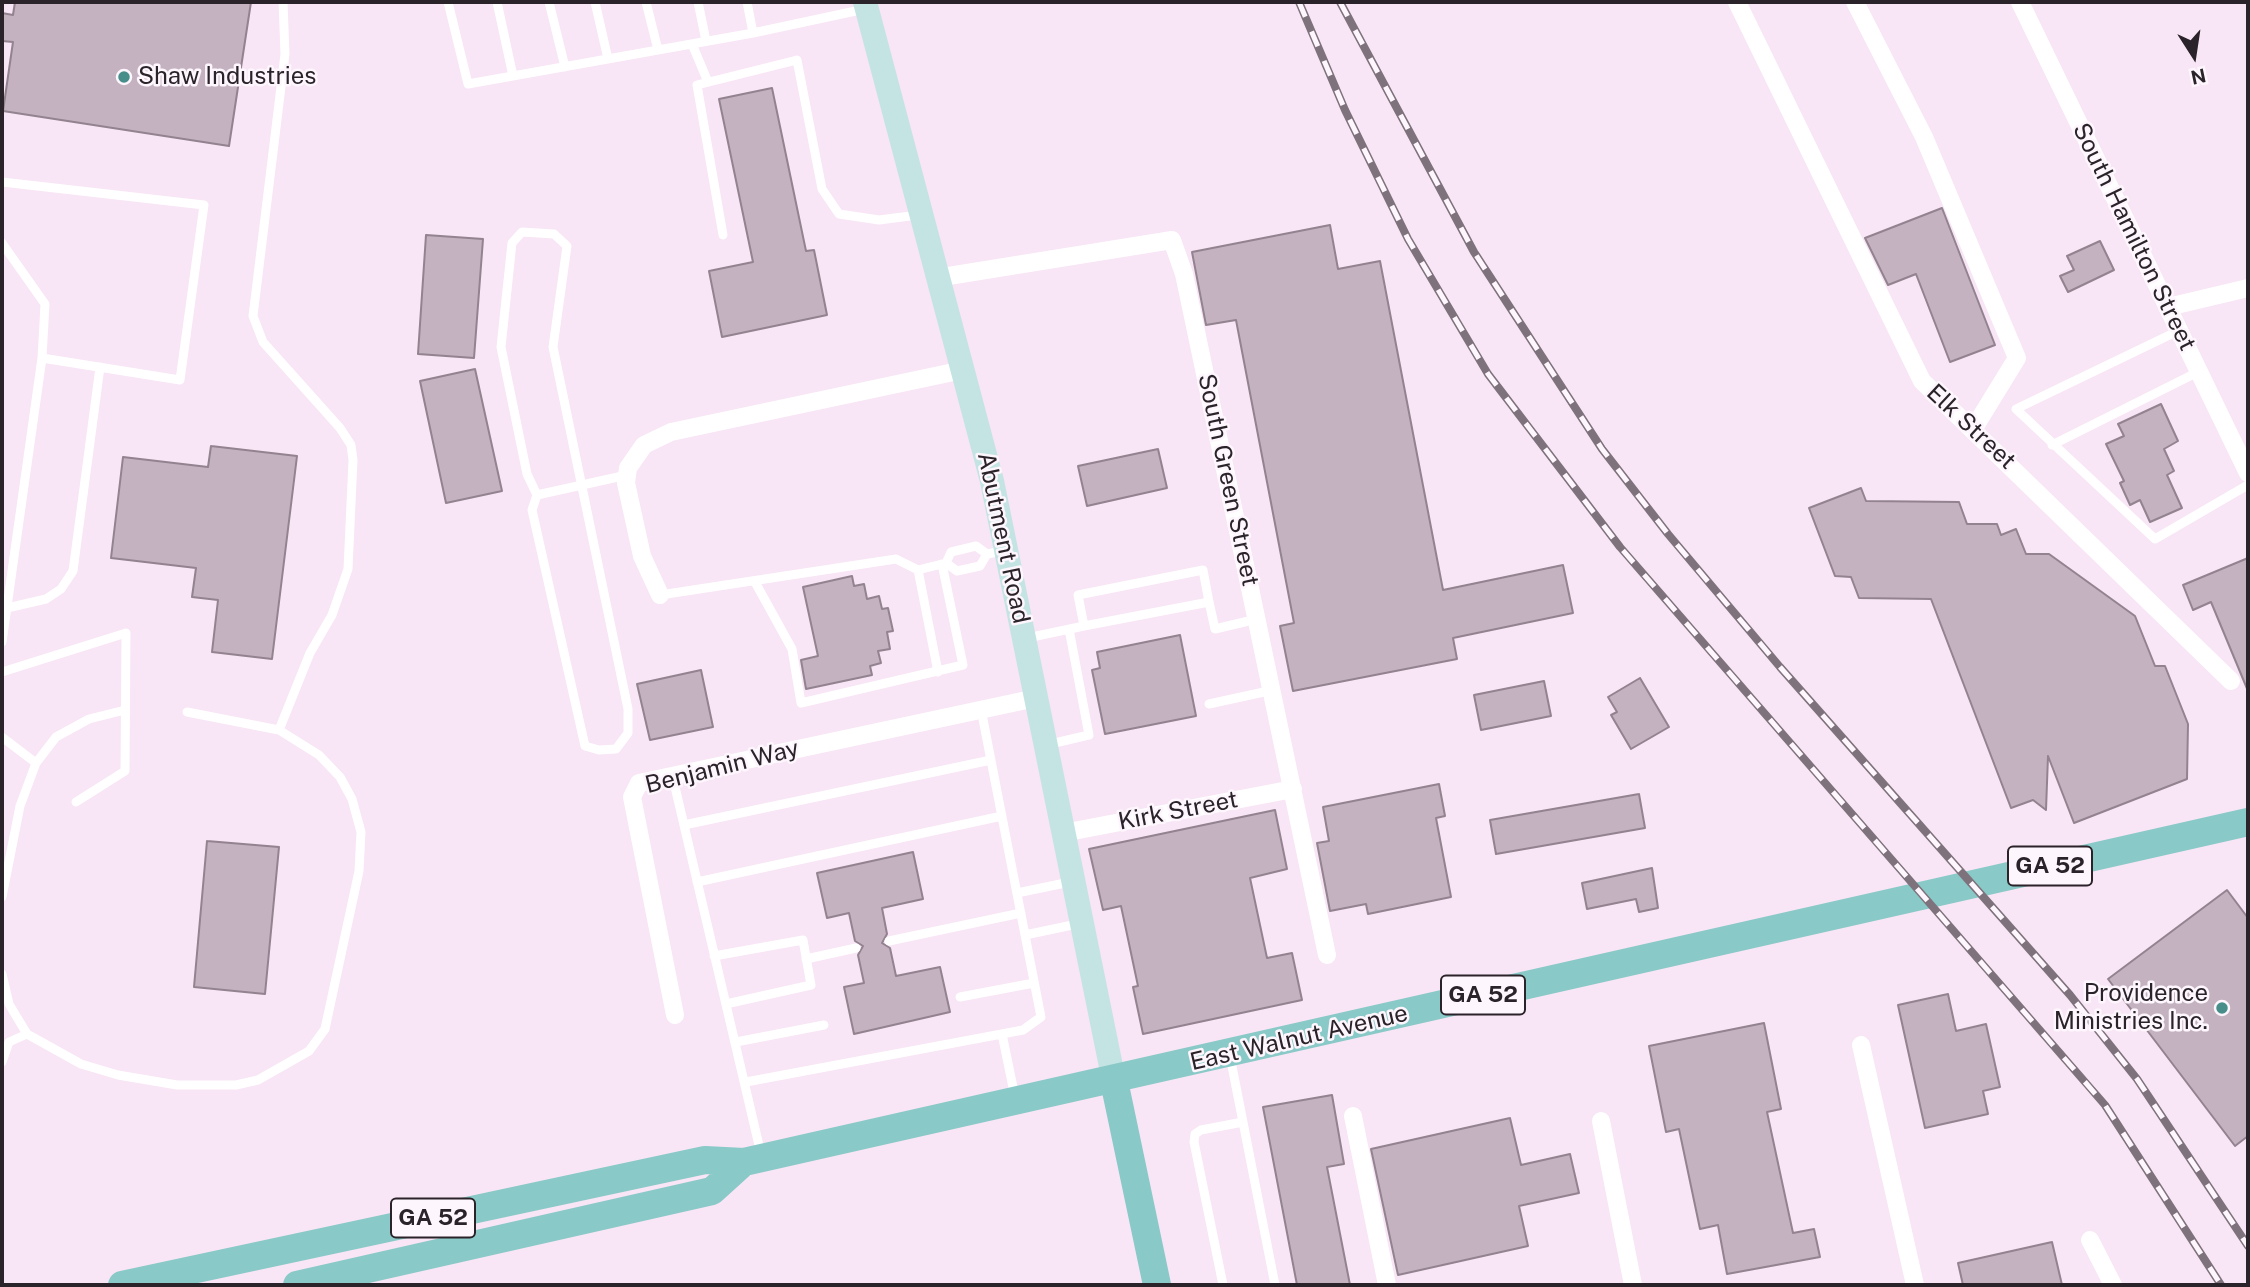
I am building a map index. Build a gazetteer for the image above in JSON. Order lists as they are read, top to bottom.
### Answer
{
  "streets": {
    "main road": ["Abutment Road", "GA 52", "East Walnut Avenue"],
    "street": [
      "South Hamilton Street",
      "Elk Street",
      "South Green Street",
      "Benjamin Way",
      "Kirk Street"
    ]
  },
  "crossings": [
    ["South Green Street", "Abutment Road"],
    ["South Green Street", "Kirk Street"],
    ["Abutment Road", "Benjamin Way"],
    ["Abutment Road", "Kirk Street"],
    ["Abutment Road", "East Walnut Avenue"]
  ],
  "places": ["Shaw Industries", "Providence Ministries Inc."],
  "north": "bottom"
}
